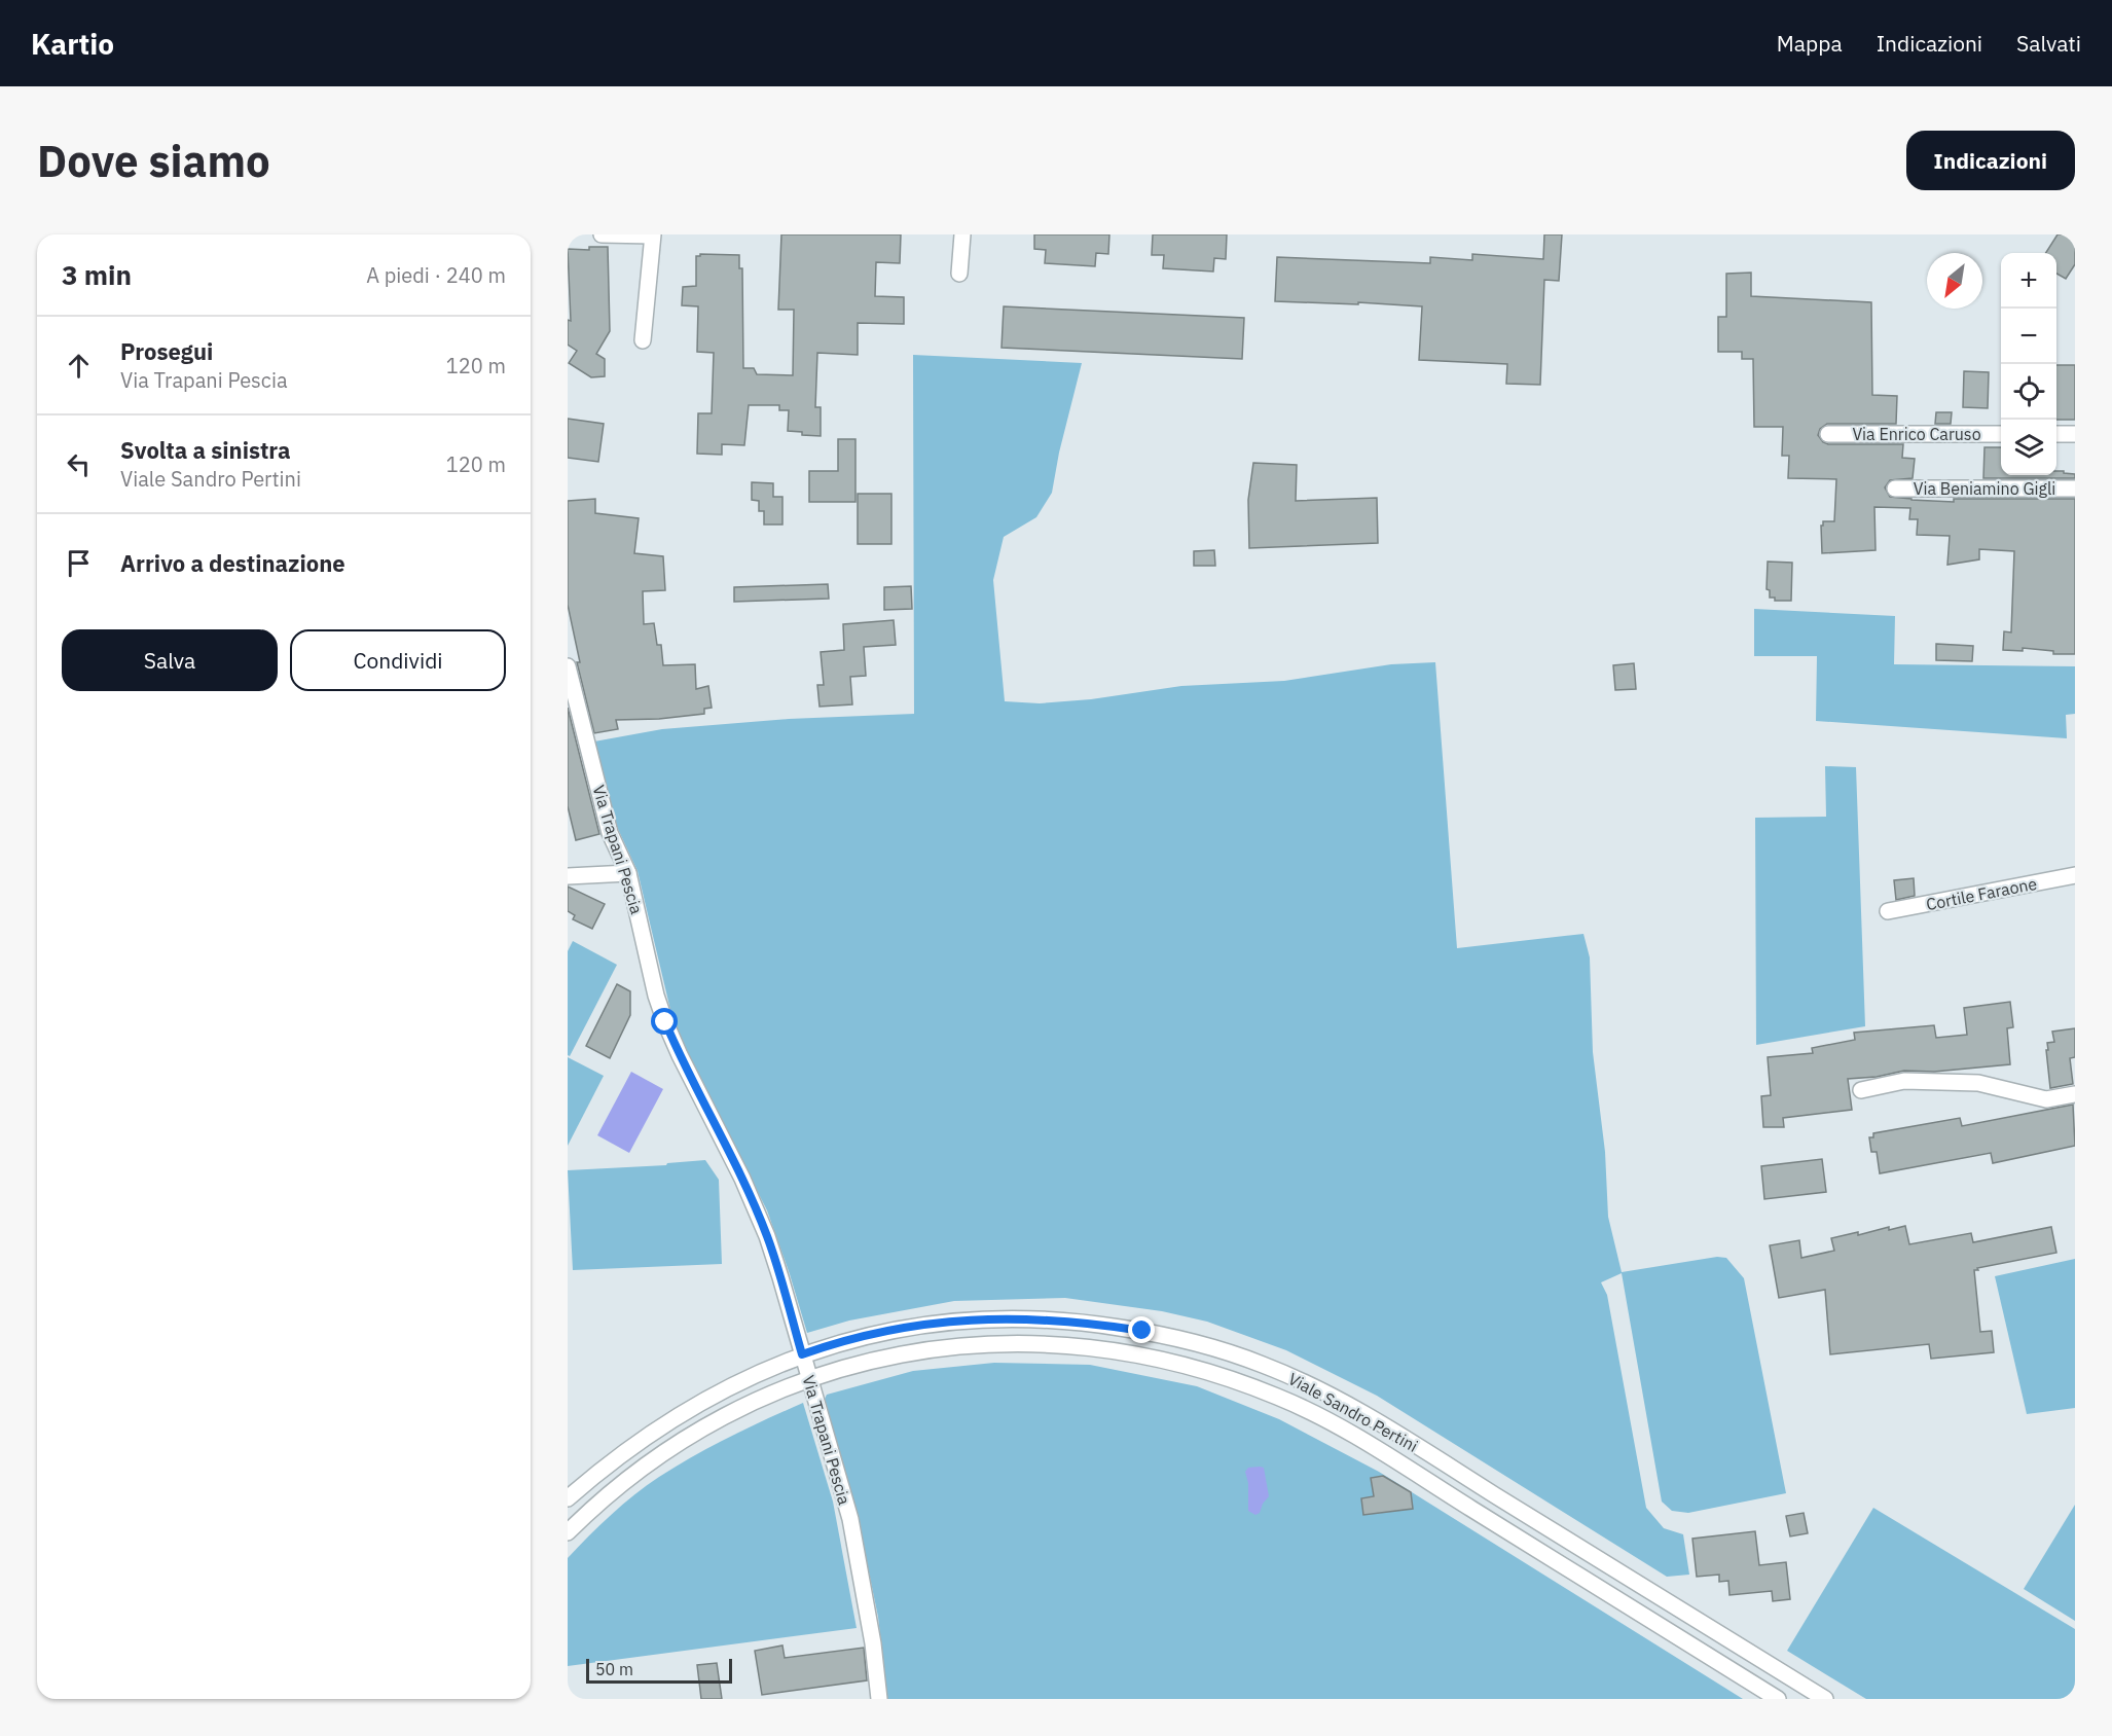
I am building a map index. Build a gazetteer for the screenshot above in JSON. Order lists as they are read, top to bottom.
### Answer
{
  "streets": {
    "street": [
      "Via Enrico Caruso",
      "Via Beniamino Gigli",
      "Via Trapani Pescia",
      "Cortile Faraone",
      "Viale Sandro Pertini"
    ]
  },
  "crossings": [
    ["Via Trapani Pescia", "Viale Sandro Pertini"]
  ],
  "scale_bar": "50 m",
  "north": "bottom left",
  "page": {
    "header": "Kartio",
    "nav": ["Mappa", "Indicazioni", "Salvati"],
    "buttons": [
      "Indicazioni",
      ["Salva", "Condividi"]
    ],
    "title": "Dove siamo",
    "heading": ["3 min", "A piedi · 240 m"],
    "map_buttons": ["+", "−"],
    "list": [
      ["Prosegui", "Via Trapani Pescia", "120 m"],
      ["Svolta a sinistra", "Viale Sandro Pertini", "120 m"],
      "Arrivo a destinazione"
    ],
    "scale": "50 m"
  }
}
